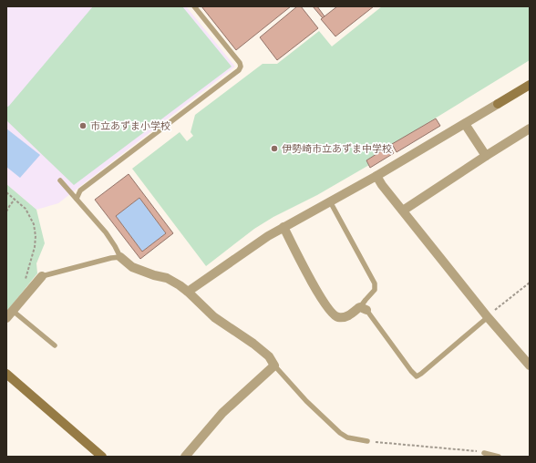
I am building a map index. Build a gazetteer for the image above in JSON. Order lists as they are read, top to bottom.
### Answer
{
  "places": ["市立あずま小学校", "伊勢崎市立あずま中学校"]
}
